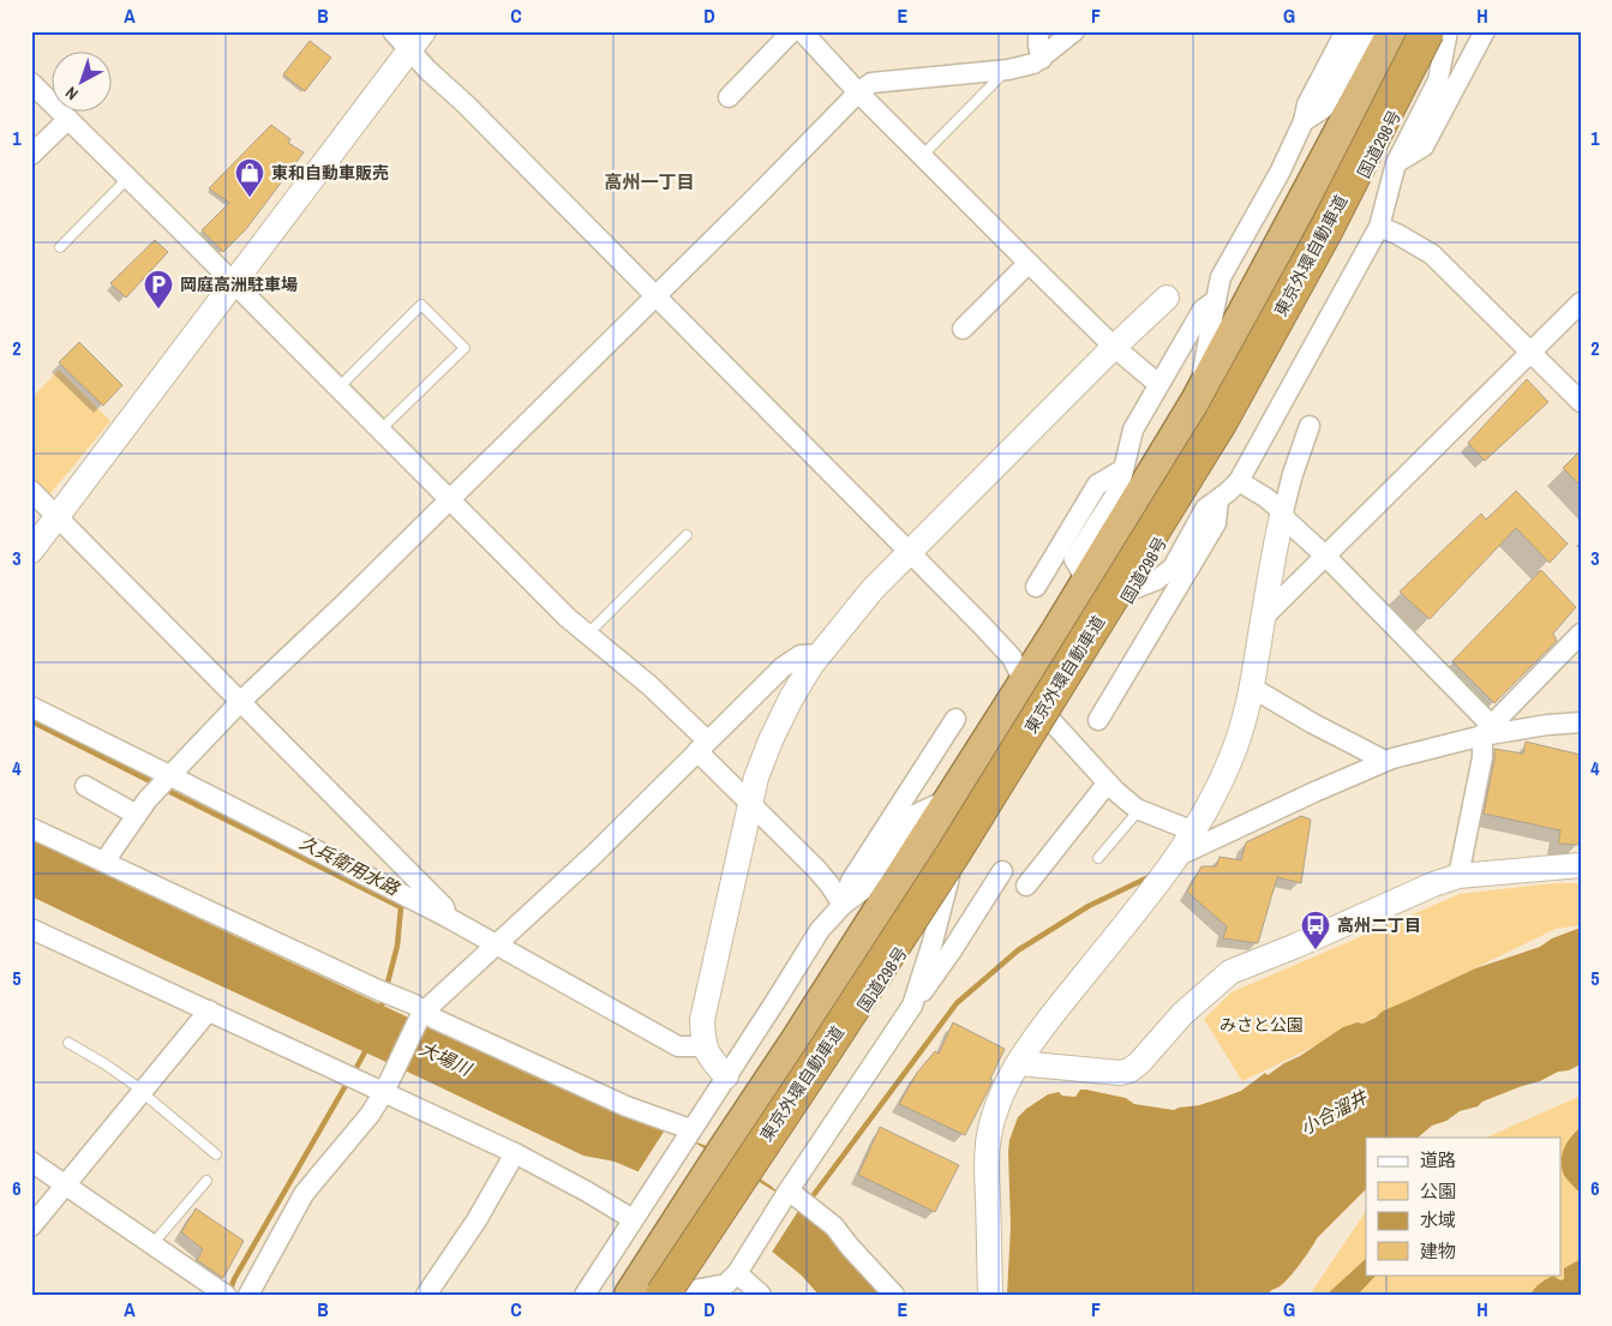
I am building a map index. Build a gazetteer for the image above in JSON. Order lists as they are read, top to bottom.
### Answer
{
  "streets": {
    "highway": ["国道298号", "東京外環自動車道"]
  },
  "crossings": [
    ["国道298号", "東京外環自動車道"]
  ],
  "districts": ["高州一丁目"],
  "water": ["久兵衛用水路", "大場川", "小合溜井"],
  "parks": ["みさと公園"],
  "places": {
    "shop": ["東和自動車販売"],
    "parking": ["岡庭高洲駐車場"],
    "bus stop": ["高州二丁目"]
  },
  "legend": [
    "道路",
    "公園",
    "水域",
    "建物"
  ],
  "north": "bottom left",
  "grid": {
    "columns": [
      "A",
      "B",
      "C",
      "D",
      "E",
      "F",
      "G",
      "H"
    ],
    "rows": [
      "1",
      "2",
      "3",
      "4",
      "5",
      "6"
    ]
  }
}
